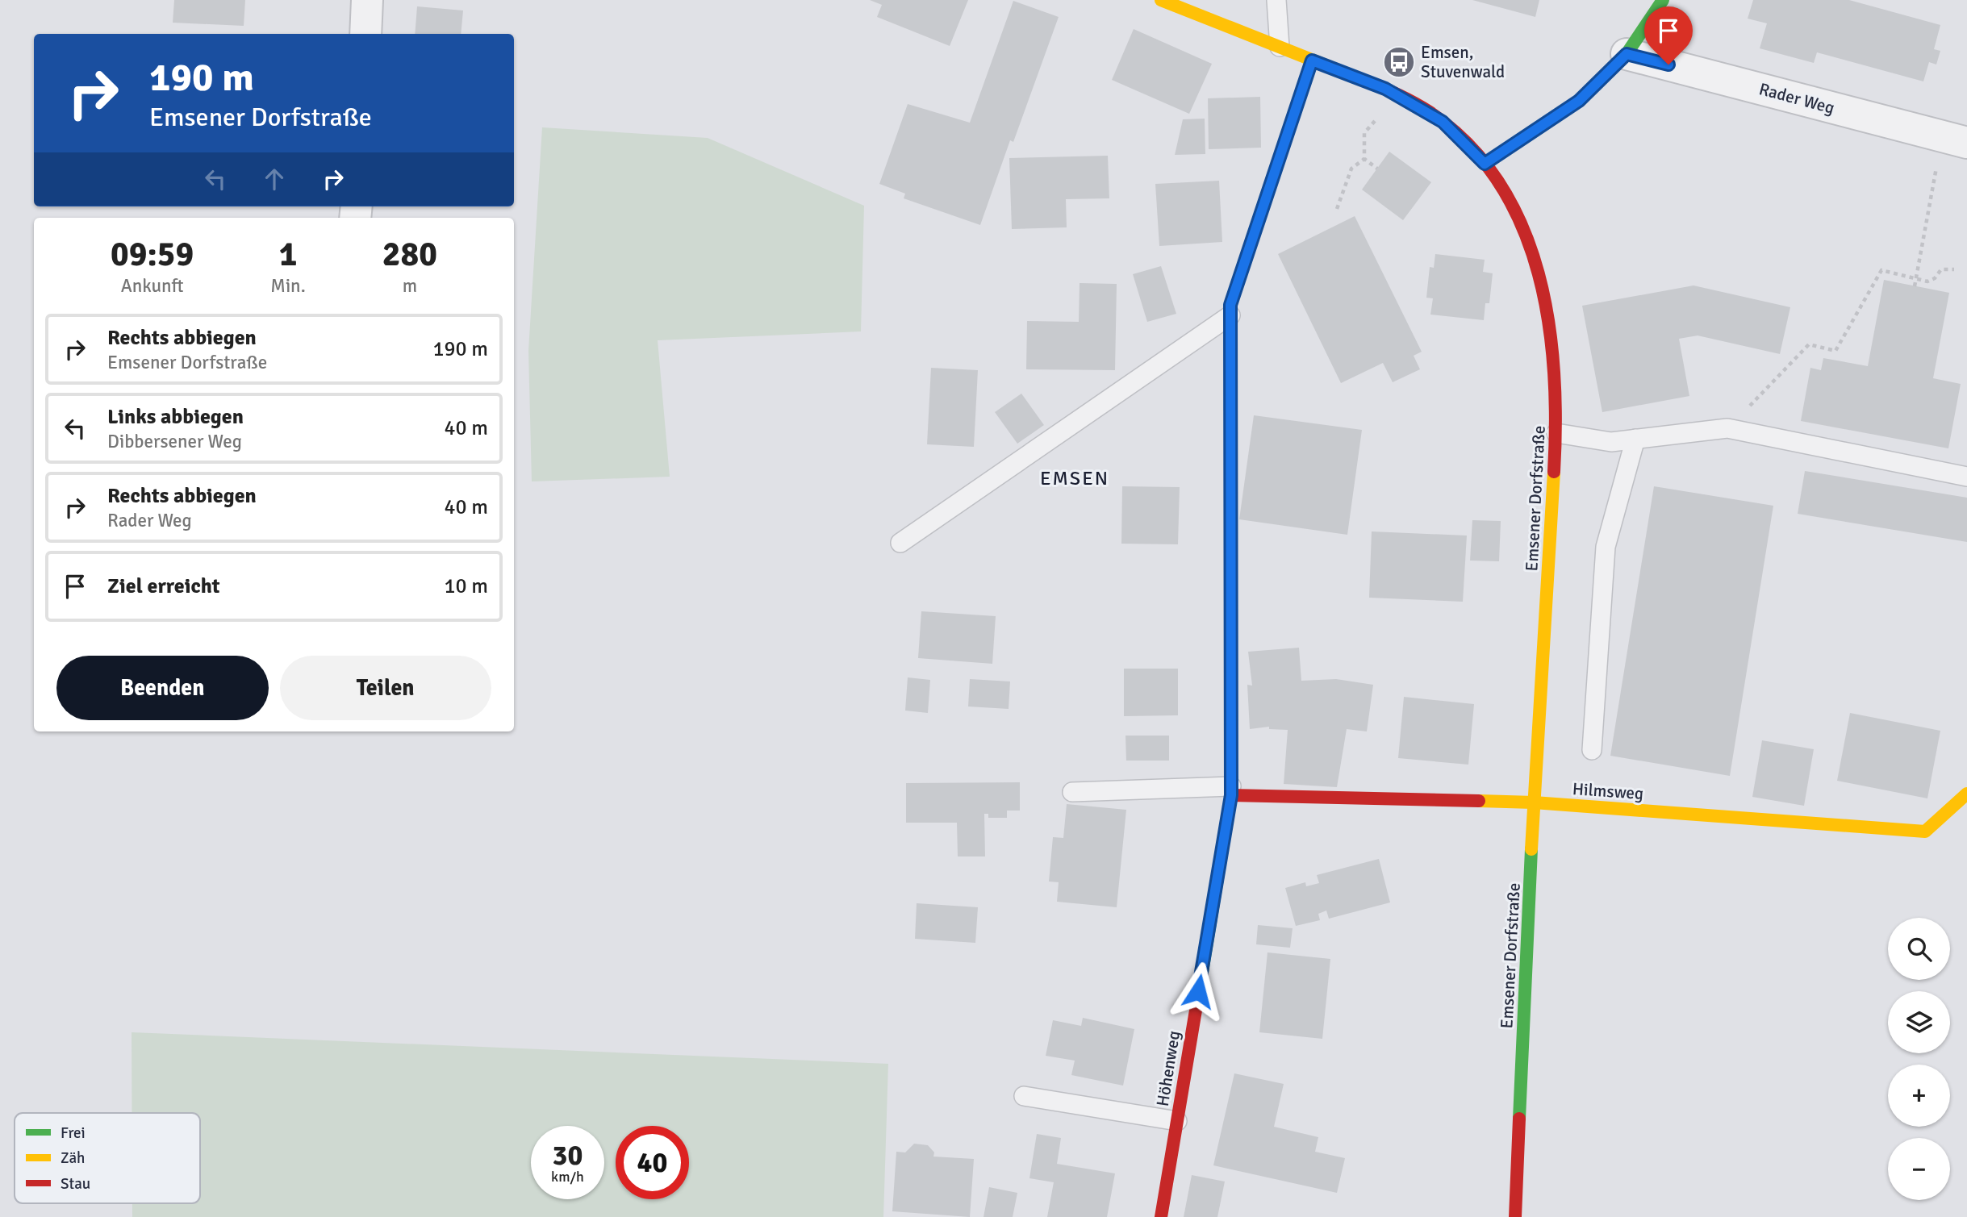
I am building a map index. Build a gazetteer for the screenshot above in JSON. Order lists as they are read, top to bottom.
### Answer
{
  "streets": {
    "street": [
      "Rader Weg",
      "Emsener Dorfstraße",
      "Hilmsweg",
      "Höhenweg"
    ]
  },
  "crossings": [
    ["Emsener Dorfstraße", "Hilmsweg"],
    ["Emsener Dorfstraße", "Höhenweg"],
    ["Hilmsweg", "Höhenweg"]
  ],
  "districts": ["EMSEN"],
  "places": {
    "bus stop": ["Emsen, Stuvenwald"]
  },
  "legend": ["Frei", "Zäh", "Stau"],
  "page": {
    "turn": ["190 m", "Emsener Dorfstraße"],
    "eta": [
      "09:59",
      "Ankunft",
      "1",
      "Min.",
      "280",
      "m"
    ],
    "list": [
      {
        "name": "Rechts abbiegen",
        "note": "Emsener Dorfstraße",
        "value": "190 m"
      },
      {
        "name": "Links abbiegen",
        "note": "Dibbersener Weg",
        "value": "40 m"
      },
      {
        "name": "Rechts abbiegen",
        "note": "Rader Weg",
        "value": "40 m"
      },
      {
        "name": "Ziel erreicht",
        "value": "10 m"
      }
    ],
    "buttons": ["Beenden", "Teilen"],
    "map_buttons": ["+", "−"],
    "speed": "30 km/h",
    "limit": "40"
  }
}
